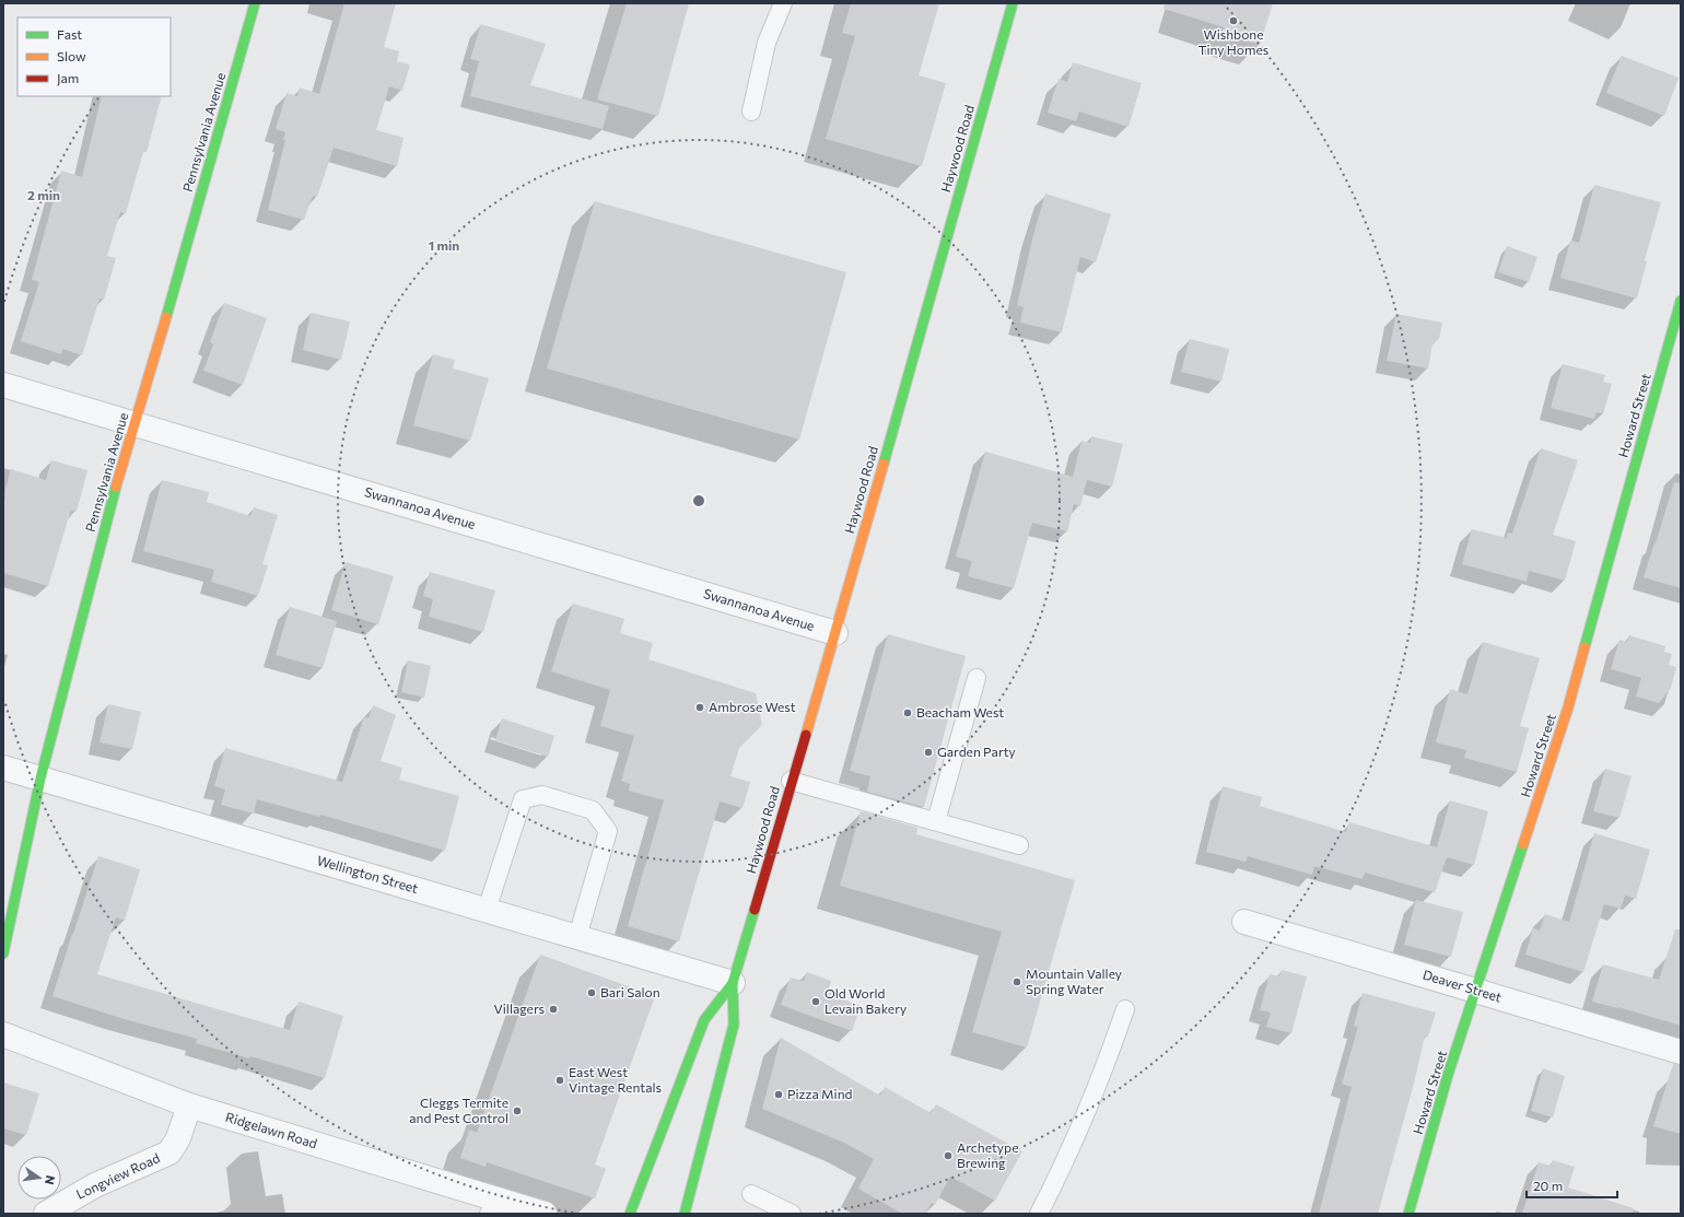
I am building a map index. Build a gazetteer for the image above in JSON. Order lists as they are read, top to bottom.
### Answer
{
  "streets": {
    "street": [
      "Pennsylvania Avenue",
      "Haywood Road",
      "Howard Street",
      "Swannanoa Avenue",
      "Wellington Street",
      "Deaver Street",
      "Ridgelawn Road",
      "Longview Road"
    ]
  },
  "crossings": [
    ["Pennsylvania Avenue", "Swannanoa Avenue"],
    ["Pennsylvania Avenue", "Wellington Street"],
    ["Haywood Road", "Swannanoa Avenue"],
    ["Haywood Road", "Wellington Street"],
    ["Howard Street", "Deaver Street"],
    ["Ridgelawn Road", "Longview Road"]
  ],
  "places": [
    "Wishbone Tiny Homes",
    "Ambrose West",
    "Beacham West",
    "Garden Party",
    "Mountain Valley Spring Water",
    "Bari Salon",
    "Old World Levain Bakery",
    "Villagers",
    "East West Vintage Rentals",
    "Pizza Mind",
    "Cleggs Termite and Pest Control",
    "Archetype Brewing"
  ],
  "legend": ["Fast", "Slow", "Jam"],
  "scale_bar": "20 m",
  "north": "right",
  "rings": ["2 min", "1 min"]
}
